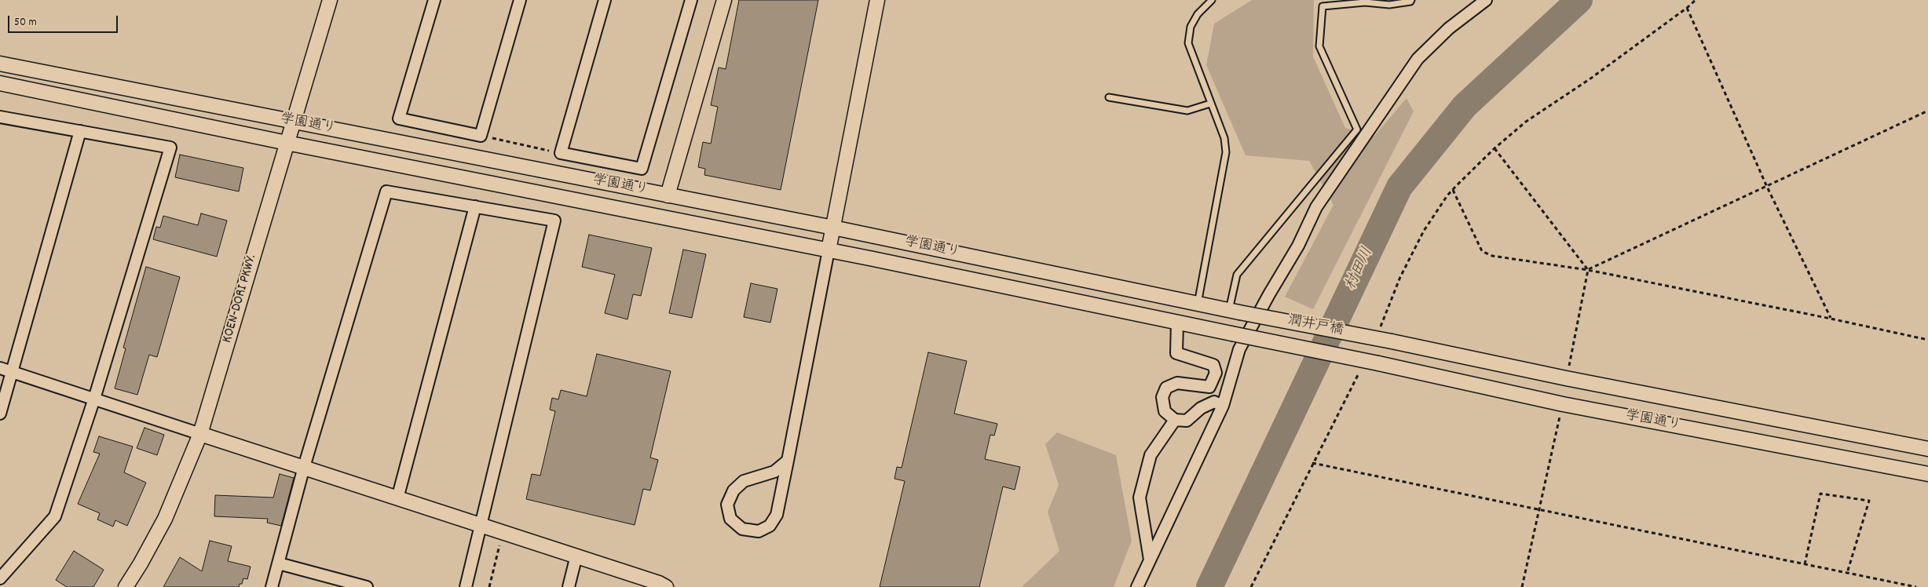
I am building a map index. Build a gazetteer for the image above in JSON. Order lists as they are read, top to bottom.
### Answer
{
  "streets": {
    "street": ["学園通り", "KOEN-DORI PKWY.", "潤井戸橋"]
  },
  "crossings": [
    ["学園通り", "KOEN-DORI PKWY."],
    ["学園通り", "潤井戸橋"]
  ],
  "water": ["村田川"],
  "scale_bar": "50 m"
}
